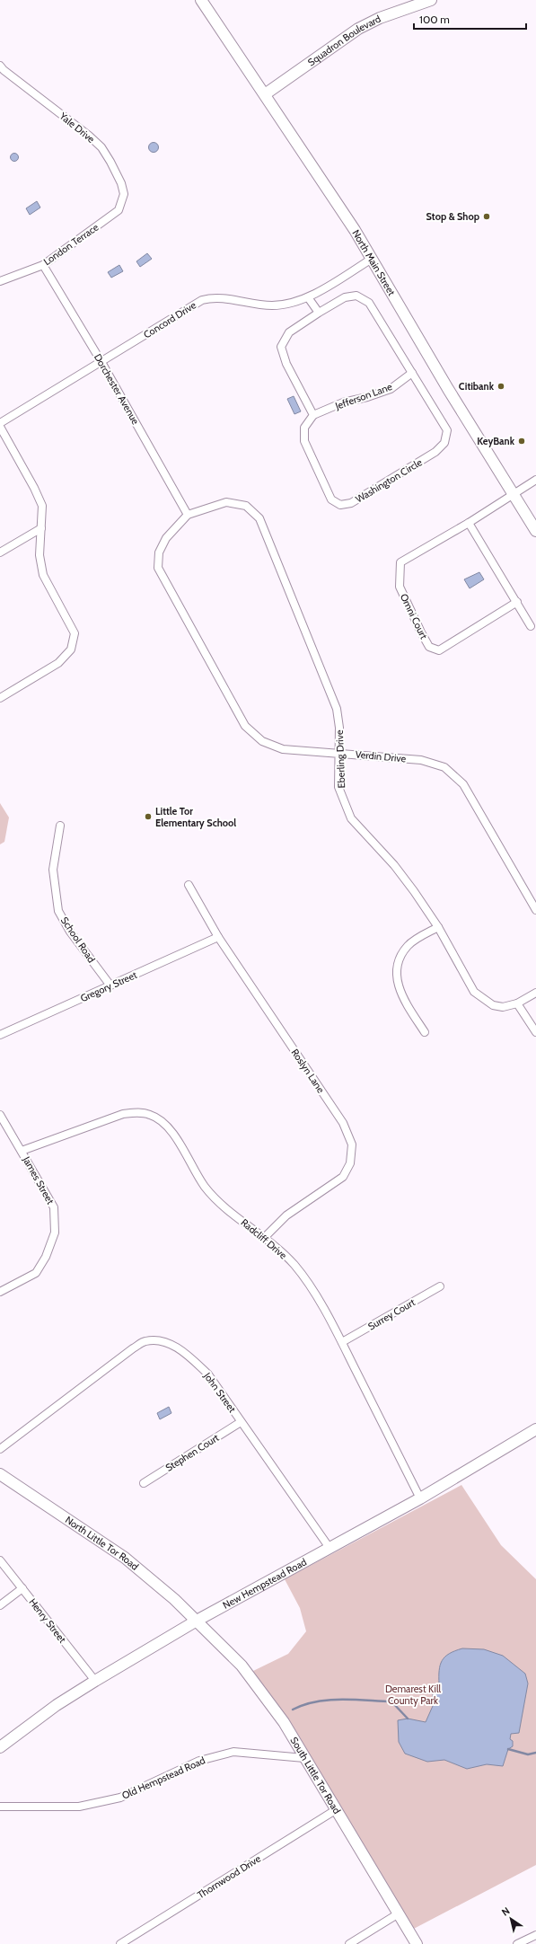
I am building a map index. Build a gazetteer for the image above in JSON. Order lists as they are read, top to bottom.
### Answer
{
  "streets": {
    "street": [
      "Squadron Boulevard",
      "Yale Drive",
      "London Terrace",
      "North Main Street",
      "Concord Drive",
      "Dorchester Avenue",
      "Jefferson Lane",
      "Washington Circle",
      "Omni Court",
      "Verdin Drive",
      "Eberling Drive",
      "School Road",
      "Gregory Street",
      "Roslyn Lane",
      "James Street",
      "Radcliff Drive",
      "Surrey Court",
      "John Street",
      "Stephen Court",
      "North Little Tor Road",
      "New Hempstead Road",
      "Henry Street",
      "South Little Tor Road",
      "Old Hempstead Road",
      "Thornwood Drive"
    ]
  },
  "crossings": [
    ["Squadron Boulevard", "North Main Street"],
    ["Yale Drive", "London Terrace"],
    ["London Terrace", "Dorchester Avenue"],
    ["North Main Street", "Concord Drive"],
    ["North Main Street", "Omni Court"],
    ["Concord Drive", "Dorchester Avenue"],
    ["Dorchester Avenue", "Verdin Drive"],
    ["Dorchester Avenue", "Eberling Drive"],
    ["Jefferson Lane", "Washington Circle"],
    ["Verdin Drive", "Eberling Drive"],
    ["School Road", "Gregory Street"],
    ["Gregory Street", "Roslyn Lane"],
    ["Roslyn Lane", "Radcliff Drive"],
    ["James Street", "Radcliff Drive"],
    ["Radcliff Drive", "Surrey Court"],
    ["Radcliff Drive", "New Hempstead Road"],
    ["John Street", "Stephen Court"],
    ["John Street", "New Hempstead Road"],
    ["North Little Tor Road", "New Hempstead Road"],
    ["North Little Tor Road", "South Little Tor Road"],
    ["New Hempstead Road", "Henry Street"],
    ["New Hempstead Road", "South Little Tor Road"],
    ["South Little Tor Road", "Old Hempstead Road"],
    ["South Little Tor Road", "Thornwood Drive"]
  ],
  "parks": ["Demarest Kill County Park"],
  "places": [
    "Stop & Shop",
    "Citibank",
    "KeyBank",
    "Little Tor Elementary School"
  ],
  "scale_bar": "100 m",
  "north": "top left"
}
